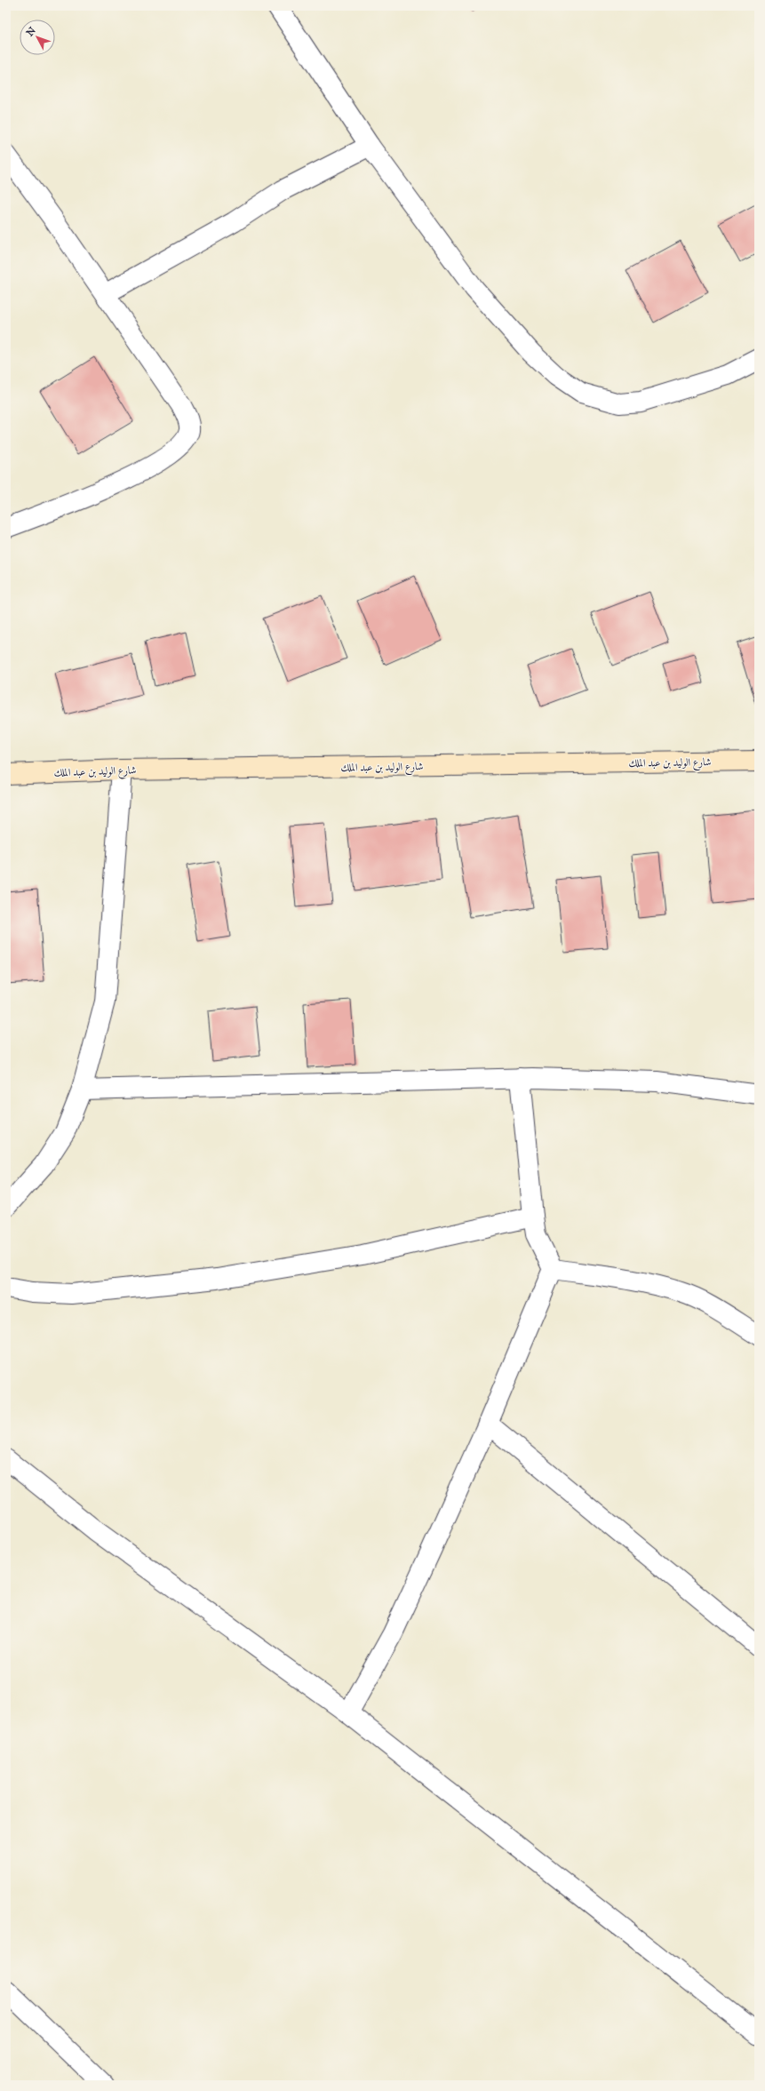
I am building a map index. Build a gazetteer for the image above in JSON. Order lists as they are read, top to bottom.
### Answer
{
  "streets": {
    "street": ["شارع الوليد بن عبد الملك"]
  },
  "north": "top left"
}
